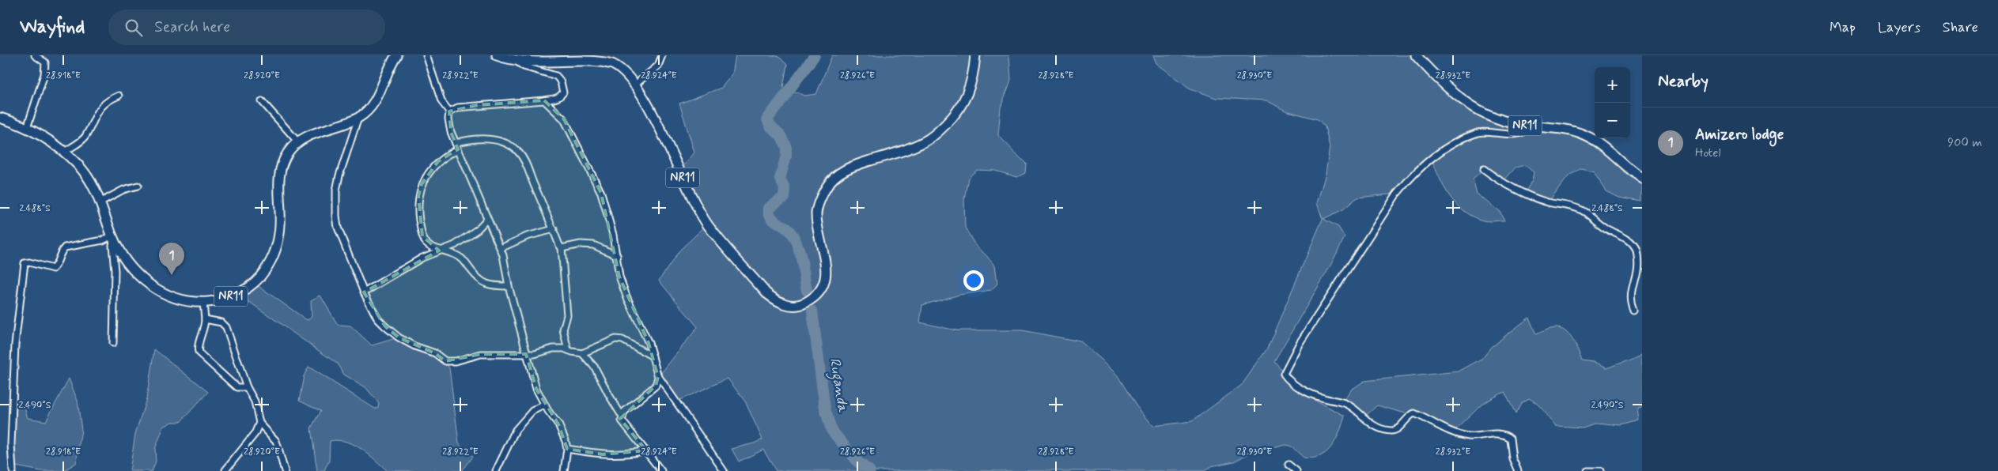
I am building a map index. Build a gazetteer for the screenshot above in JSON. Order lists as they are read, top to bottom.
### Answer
{
  "streets": {
    "highway": ["NR11"]
  },
  "water": ["Ruganda"],
  "page": {
    "header": "Wayfind",
    "search": "Search here",
    "nav": ["Map", "Layers", "Share"],
    "heading": "Nearby",
    "map_buttons": ["+", "−"],
    "list": [
      {
        "mark": "1",
        "name": "Amizero lodge",
        "note": "Hotel",
        "value": "900 m"
      }
    ],
    "pins": "1"
  },
  "coordinates": [
    "28.918°E",
    "28.920°E",
    "28.922°E",
    "28.924°E",
    "28.926°E",
    "28.928°E",
    "28.930°E",
    "28.932°E",
    "2.488°S",
    "2.490°S"
  ]
}
